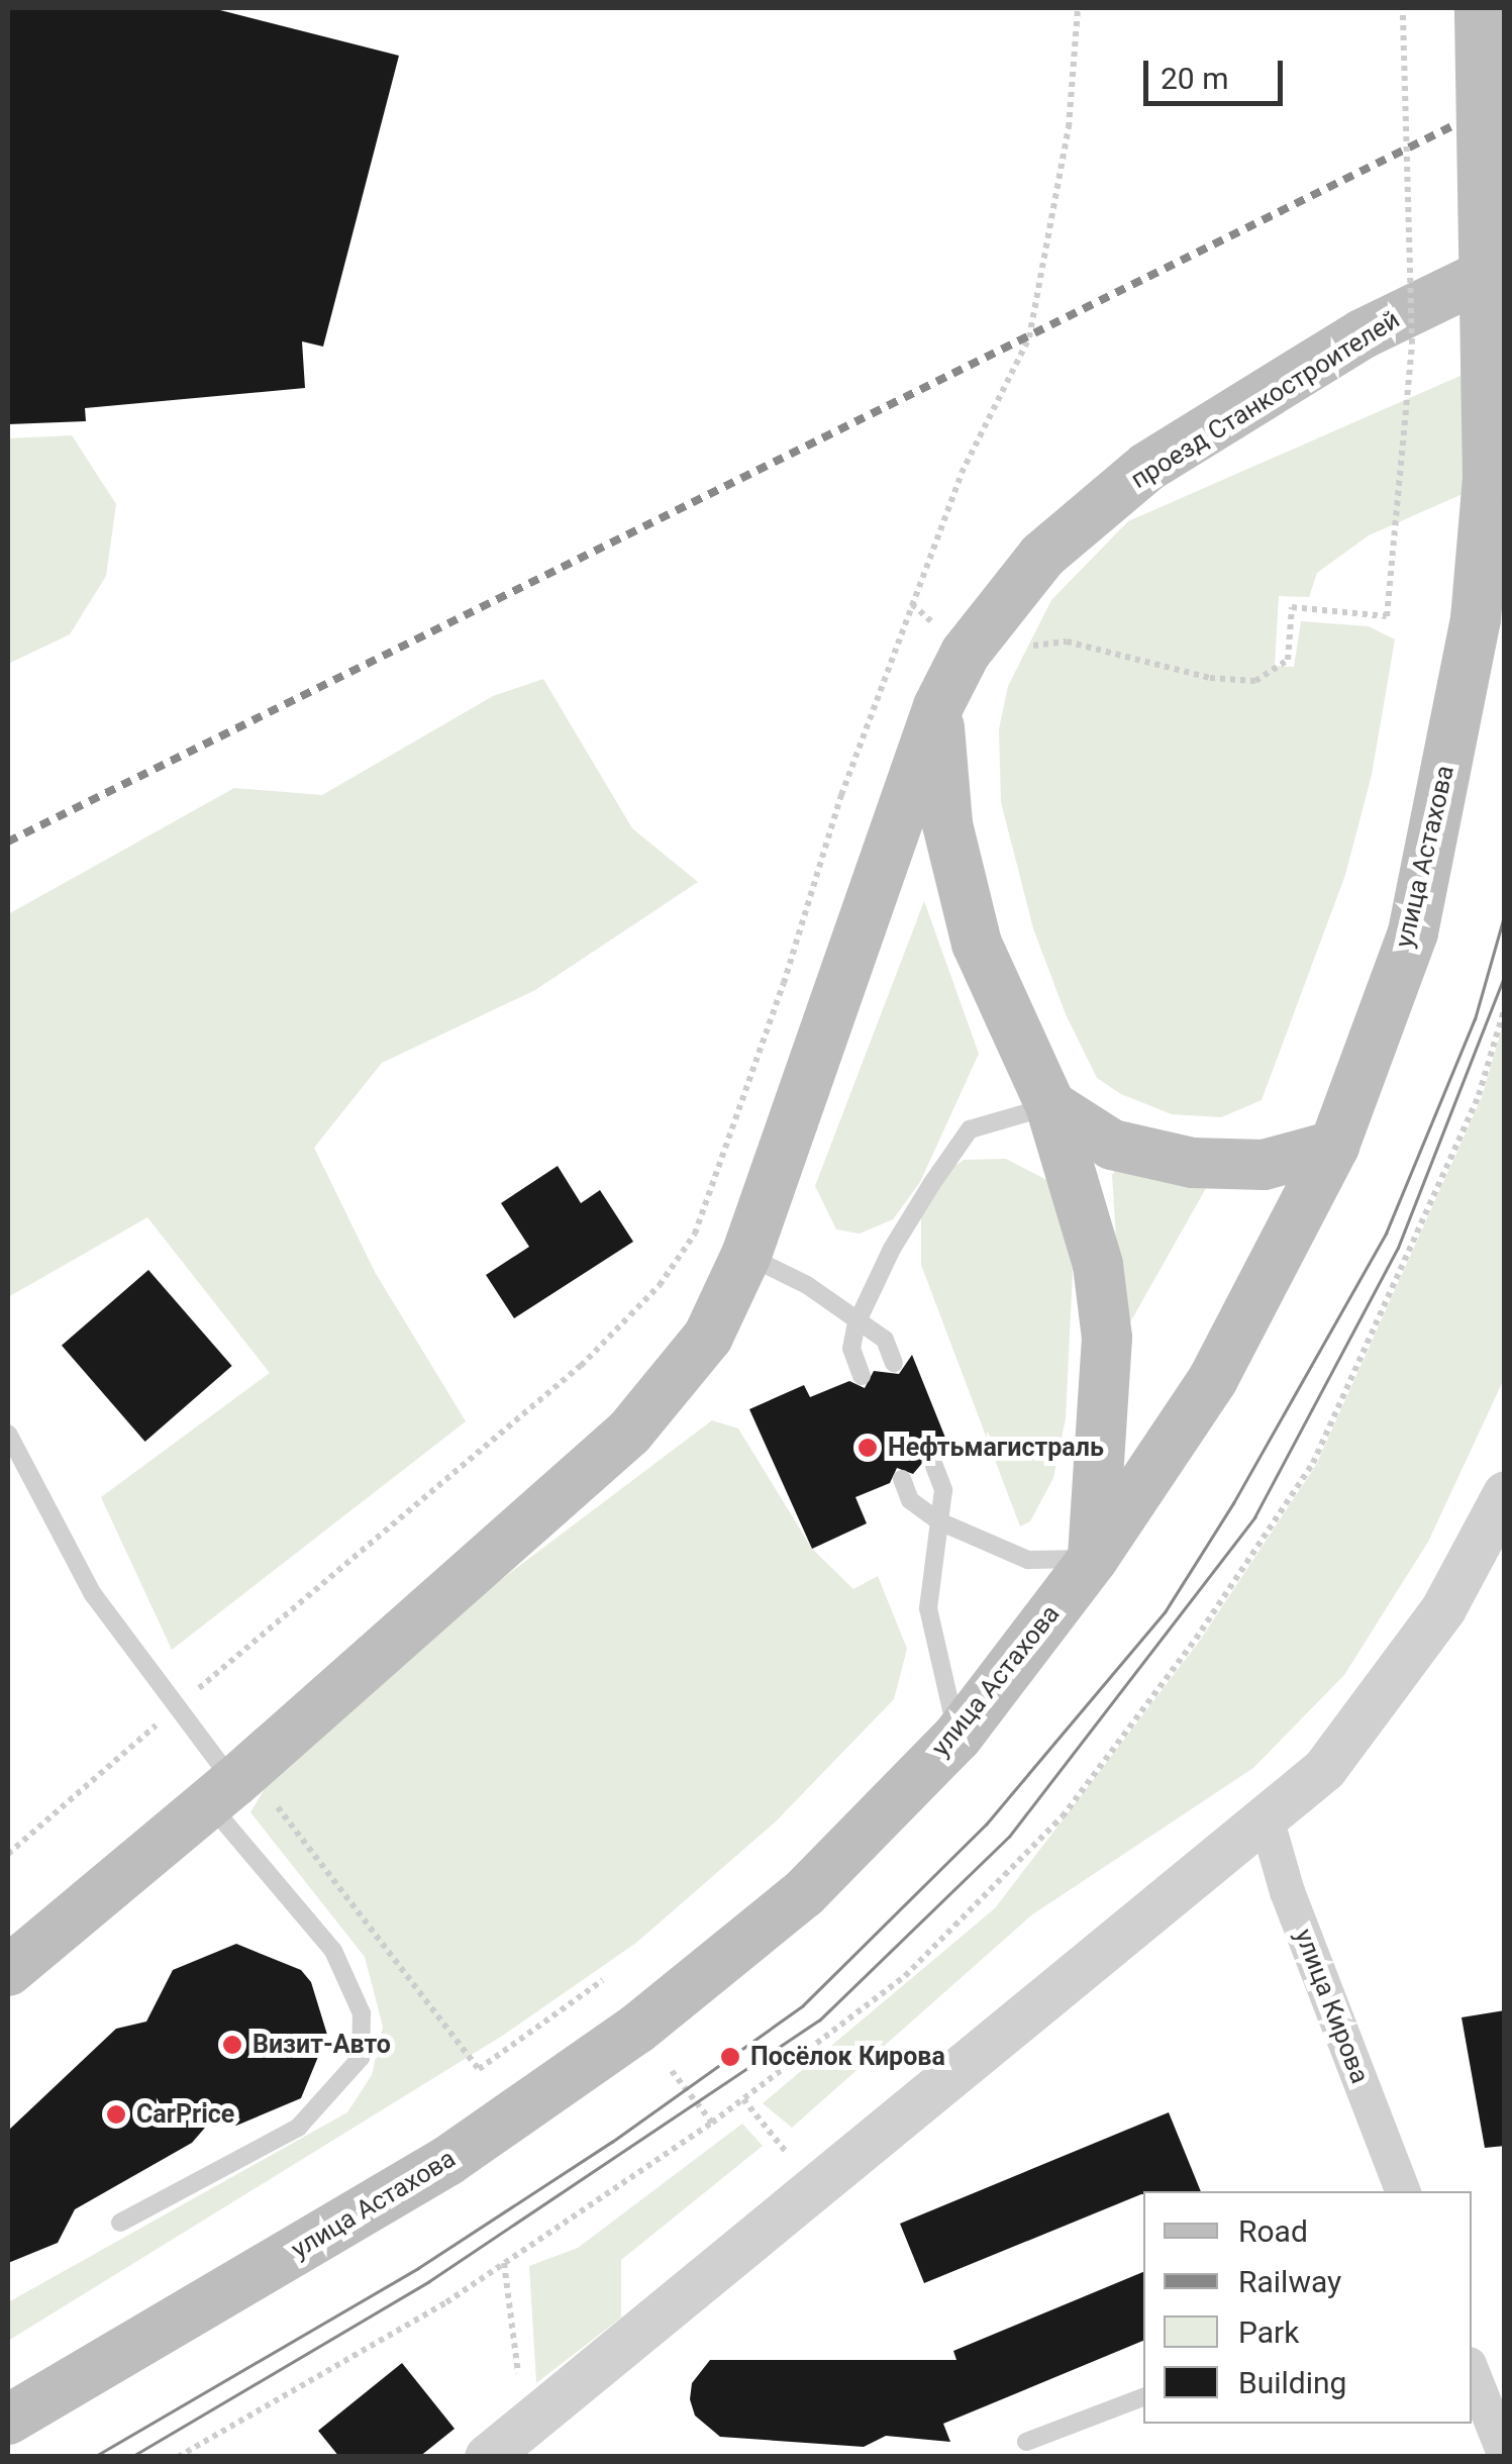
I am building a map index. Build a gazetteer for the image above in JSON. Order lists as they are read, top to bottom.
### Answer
{
  "streets": {
    "main road": ["проезд Станкостроителей", "улица Астахова"],
    "street": ["улица Кирова"]
  },
  "places": [
    "Нефтьмагистраль",
    "Визит-Авто",
    "Посёлок Кирова",
    "CarPrice"
  ],
  "legend": [
    "Road",
    "Railway",
    "Park",
    "Building"
  ],
  "scale_bar": "20 m"
}
